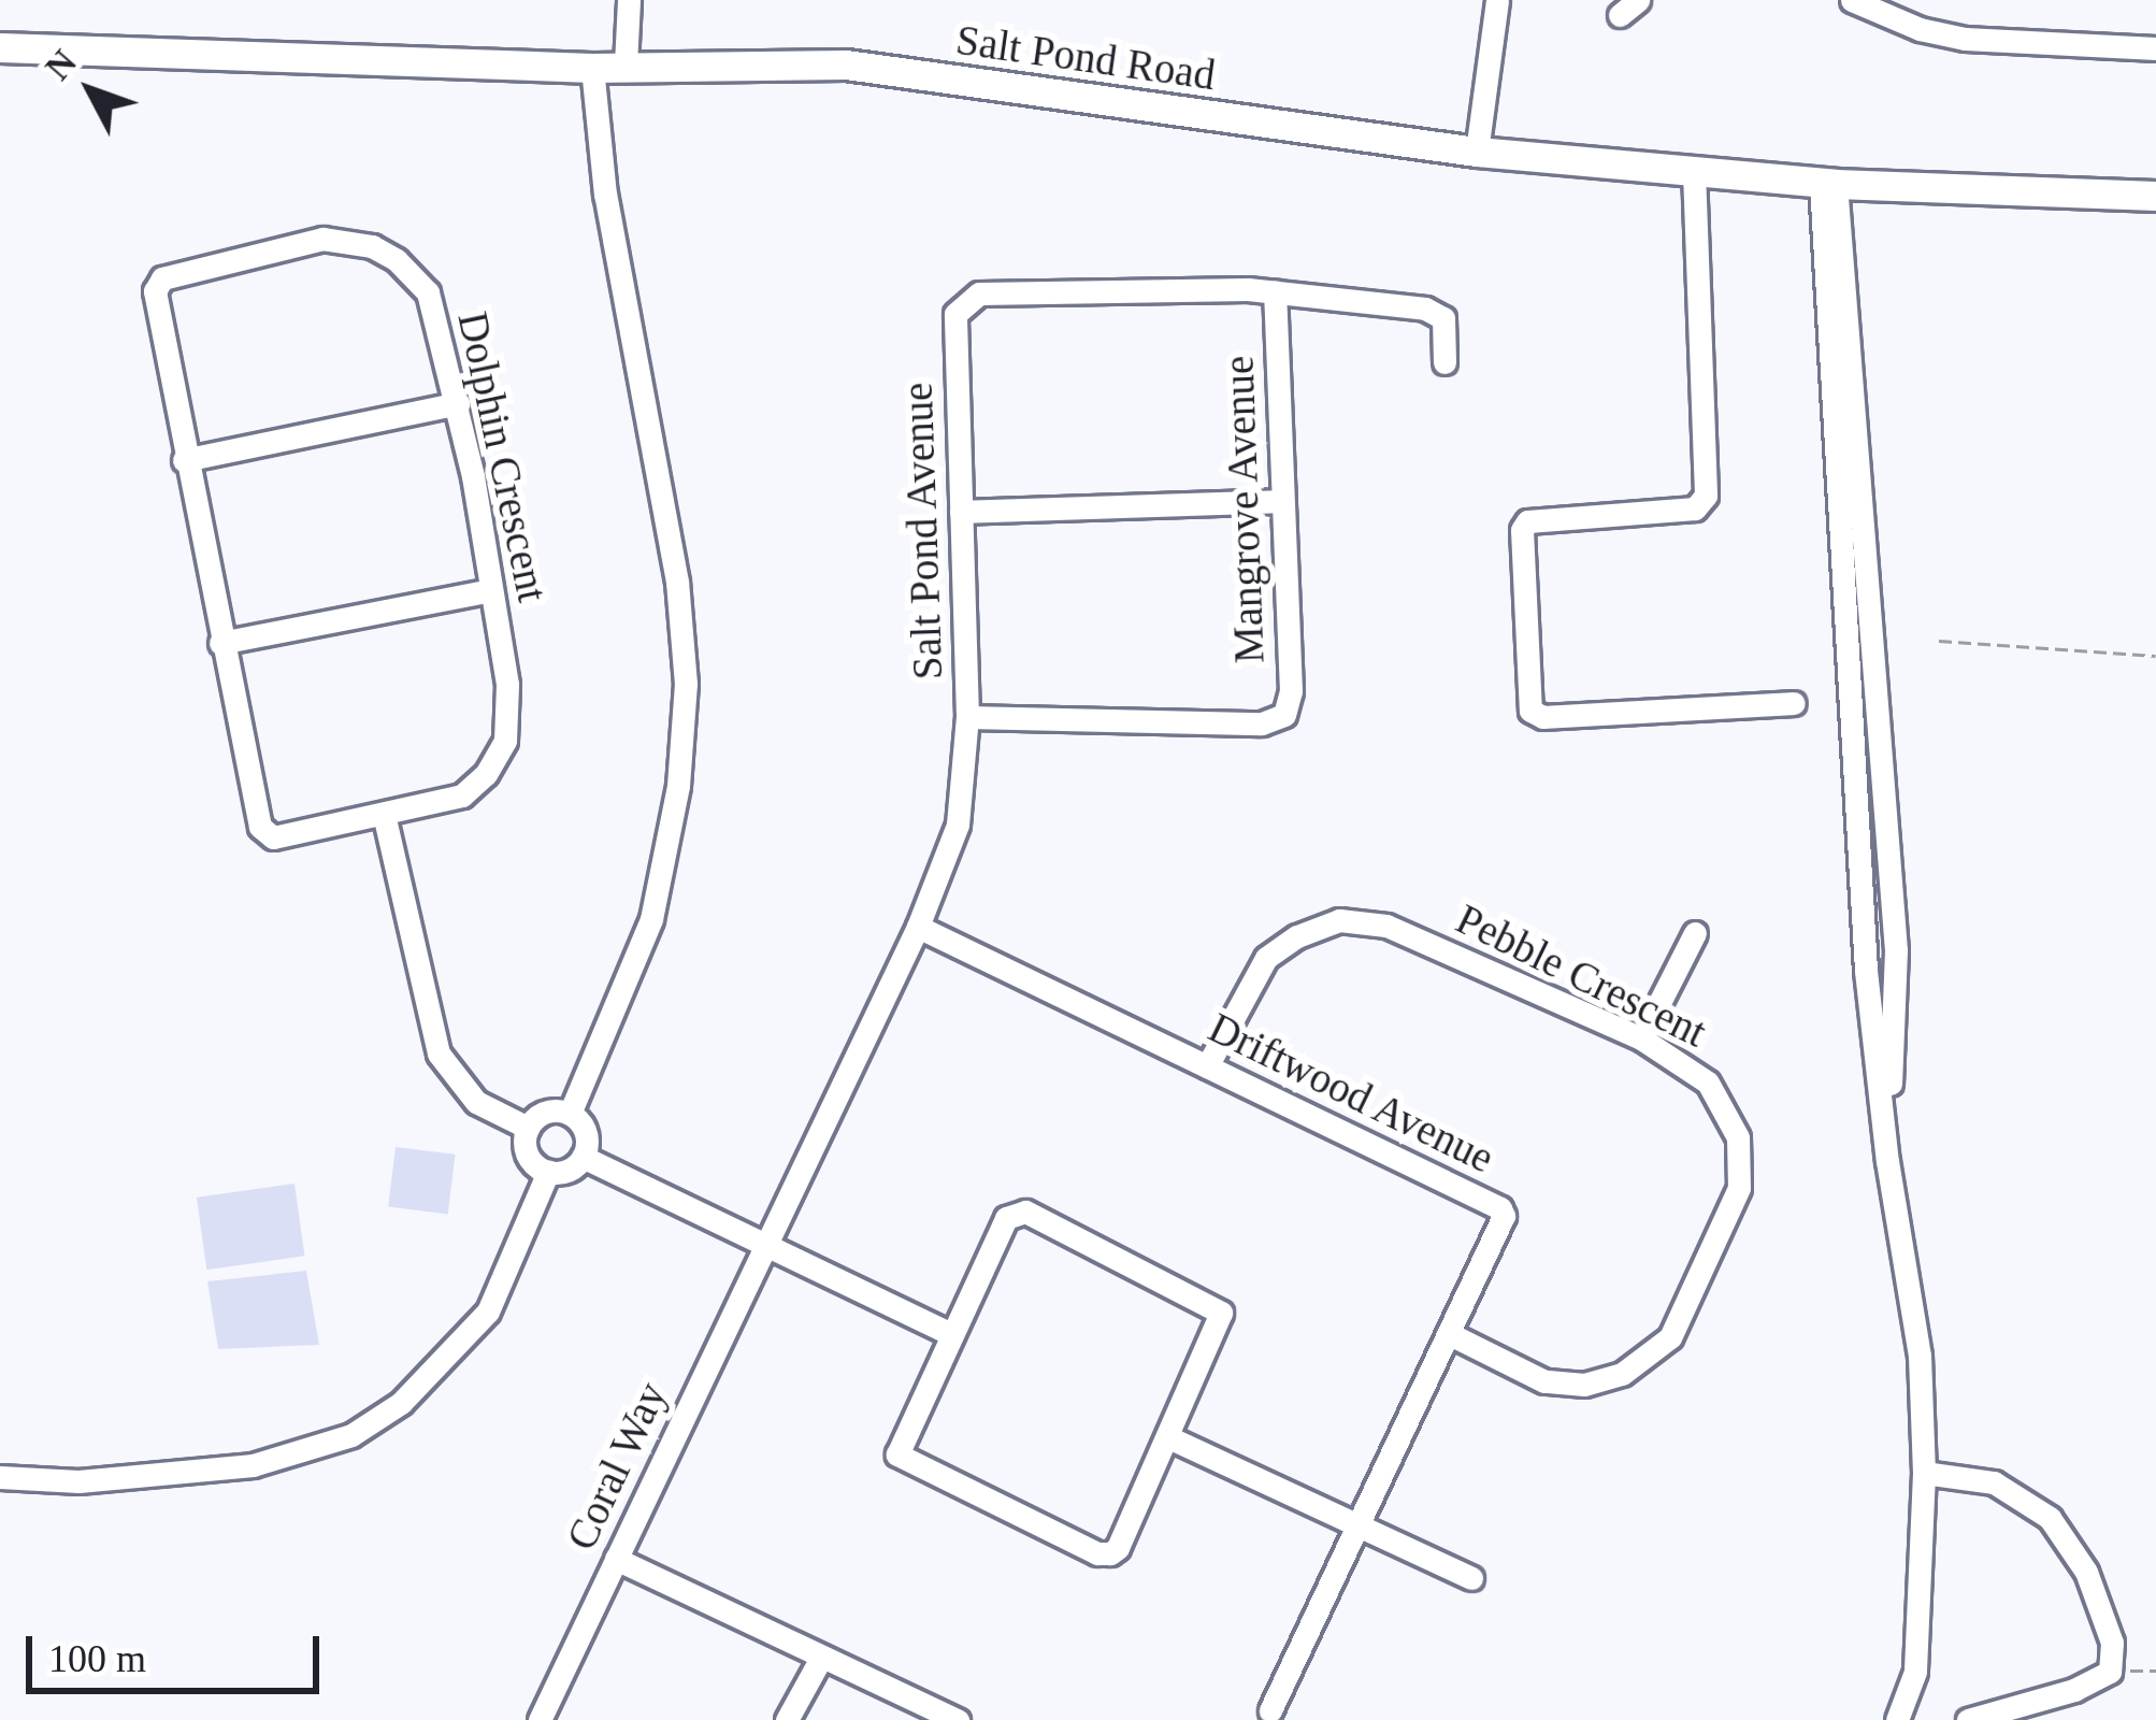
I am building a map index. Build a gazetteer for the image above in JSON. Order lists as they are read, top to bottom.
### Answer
{
  "streets": {
    "street": [
      "Salt Pond Road",
      "Dolphin Crescent",
      "Mangrove Avenue",
      "Salt Pond Avenue",
      "Pebble Crescent",
      "Driftwood Avenue",
      "Coral Way"
    ]
  },
  "crossings": [
    ["Mangrove Avenue", "Salt Pond Avenue"],
    ["Salt Pond Avenue", "Driftwood Avenue"],
    ["Salt Pond Avenue", "Coral Way"],
    ["Pebble Crescent", "Driftwood Avenue"]
  ],
  "scale_bar": "100 m",
  "north": "top left"
}
